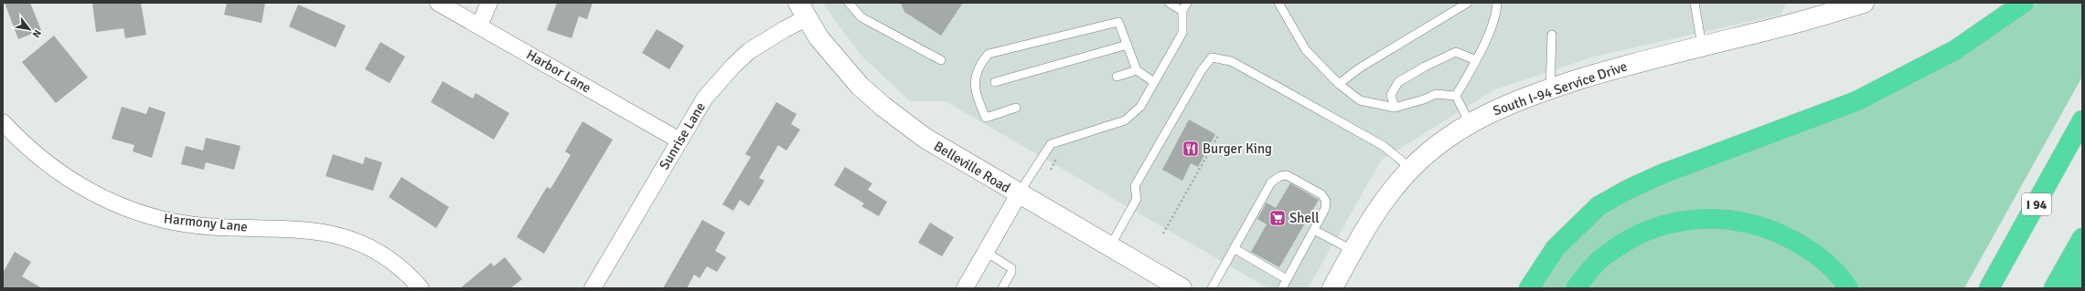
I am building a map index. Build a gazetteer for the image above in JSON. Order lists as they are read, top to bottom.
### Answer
{
  "streets": {
    "highway": ["I 94"],
    "street": [
      "Harbor Lane",
      "South I-94 Service Drive",
      "Sunrise Lane",
      "Belleville Road",
      "Harmony Lane"
    ]
  },
  "crossings": [
    ["Harbor Lane", "Sunrise Lane"],
    ["Sunrise Lane", "Belleville Road"]
  ],
  "places": {
    "restaurant": ["Burger King"],
    "supermarket": ["Shell"]
  },
  "north": "bottom right"
}
